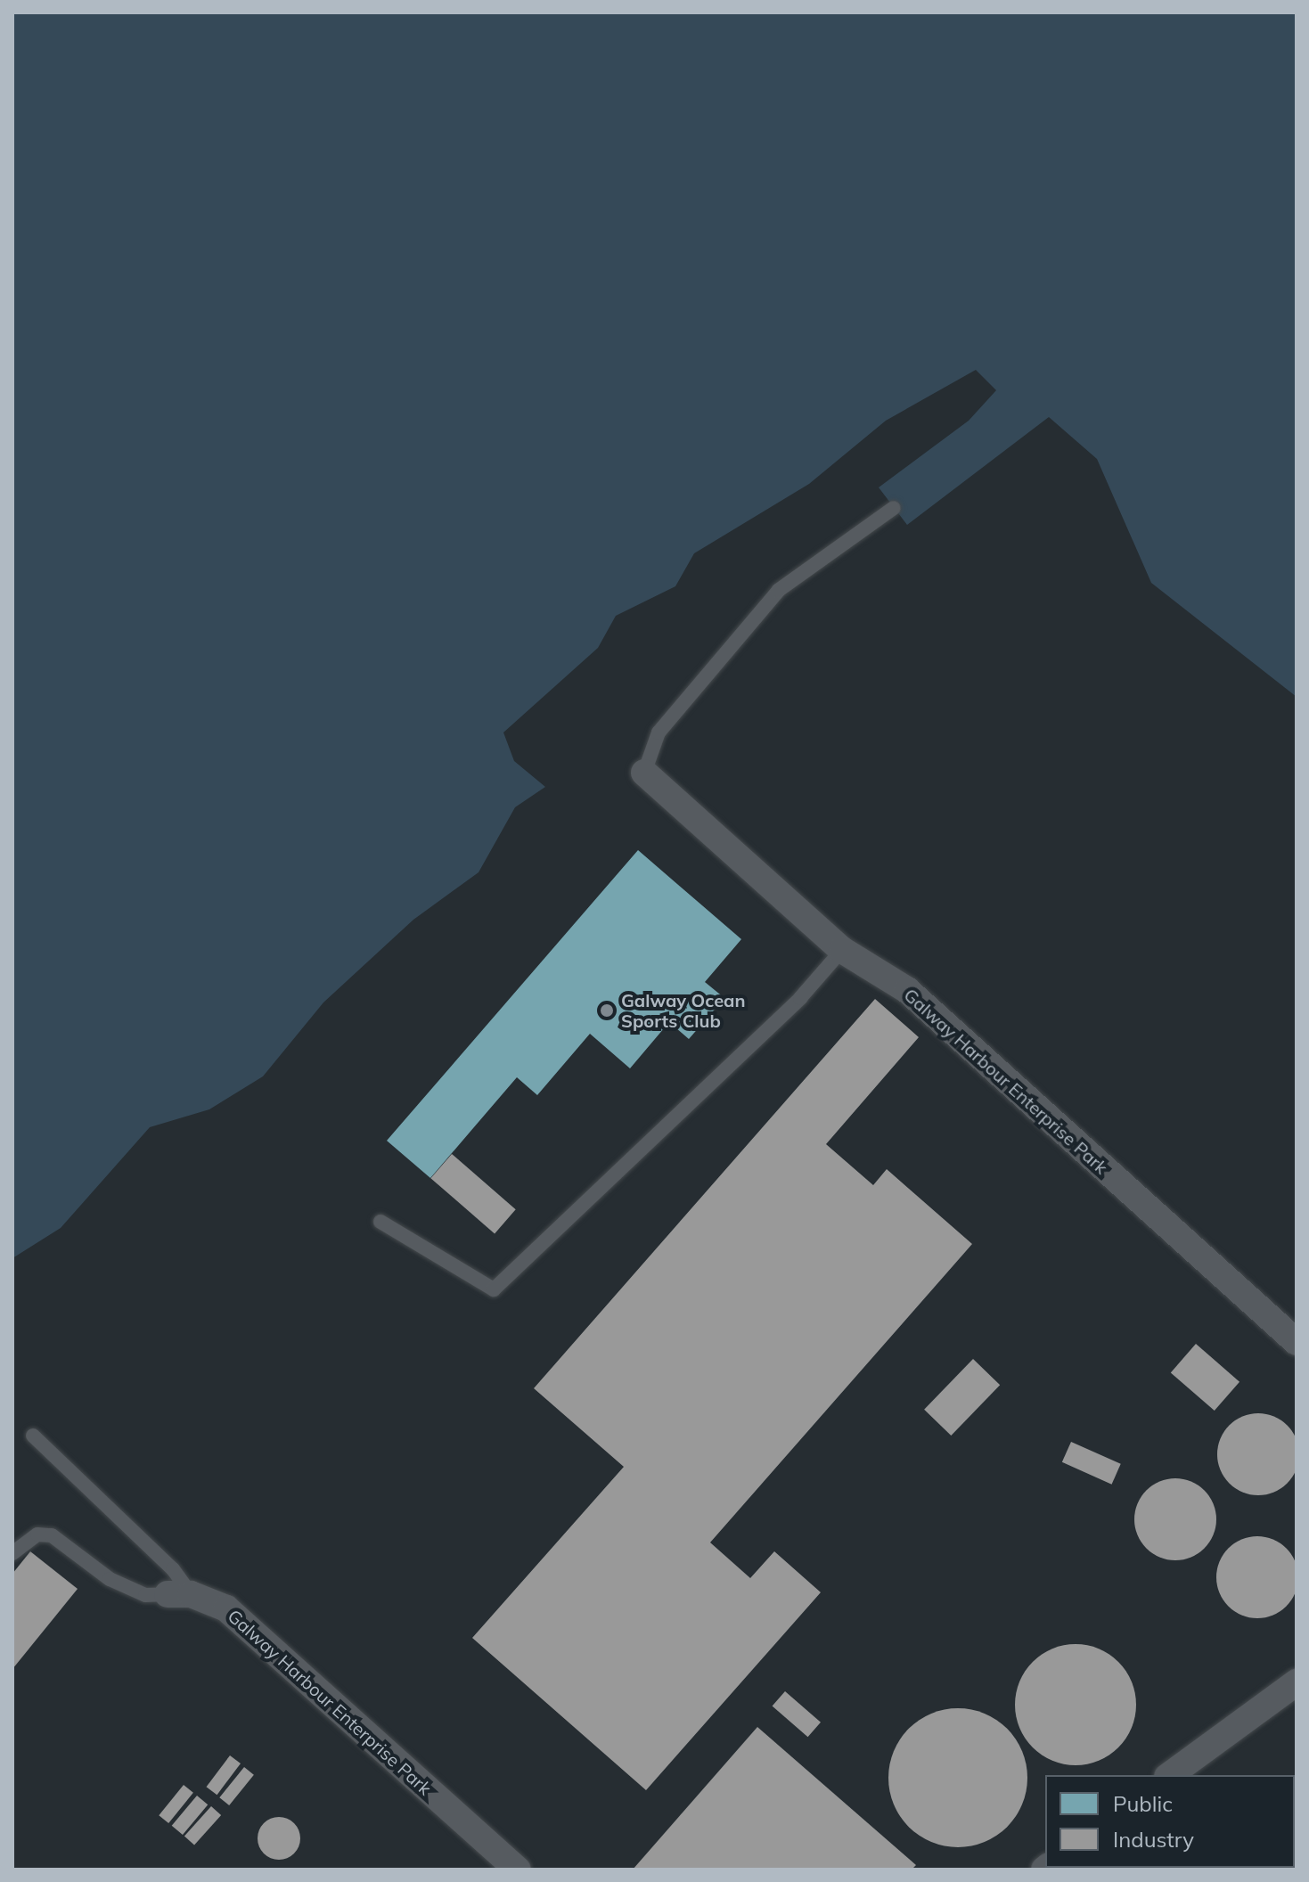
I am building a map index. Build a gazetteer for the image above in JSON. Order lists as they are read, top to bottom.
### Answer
{
  "streets": {
    "street": ["Galway Harbour Enterprise Park"]
  },
  "places": ["Galway Ocean Sports Club"],
  "legend": ["Public", "Industry"]
}
